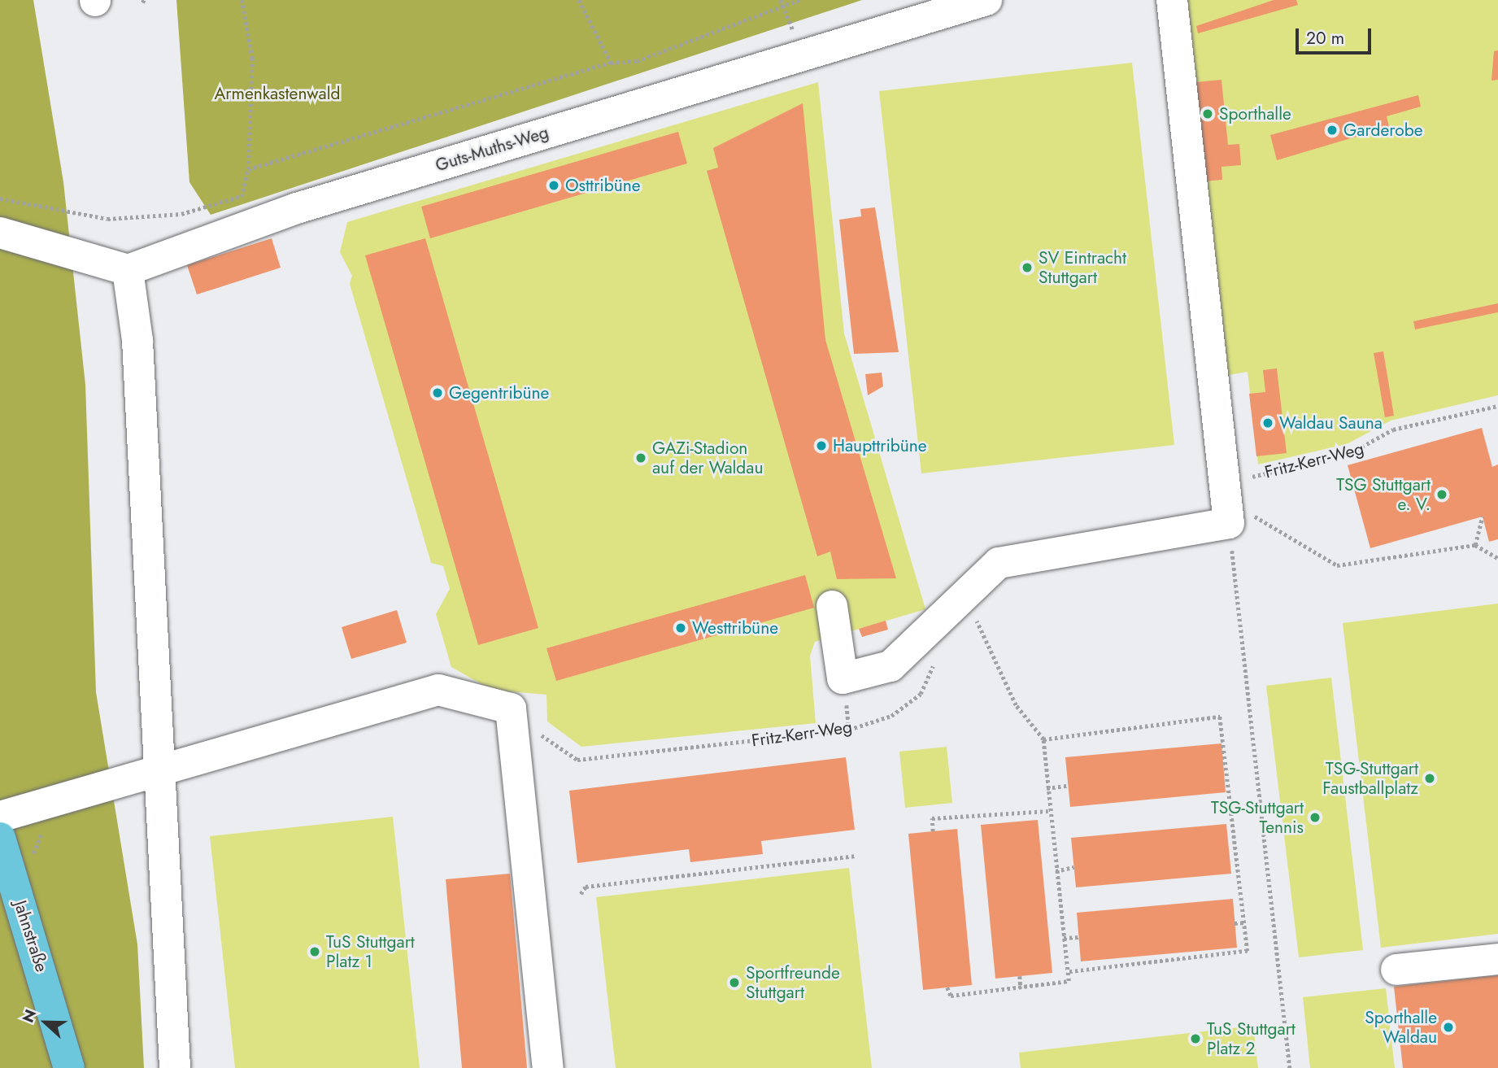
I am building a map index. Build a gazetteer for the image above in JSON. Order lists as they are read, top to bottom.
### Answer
{
  "streets": {
    "main road": ["Jahnstraße"],
    "street": ["Guts-Muths-Weg"],
    "path": ["Fritz-Kerr-Weg"]
  },
  "parks": ["Armenkastenwald"],
  "places": [
    "Sporthalle",
    "Garderobe",
    "Osttribüne",
    "SV Eintracht Stuttgart",
    "Gegentribüne",
    "Waldau Sauna",
    "Haupttribüne",
    "GAZi-Stadion auf der Waldau",
    "TSG Stuttgart e. V.",
    "Westtribüne",
    "TSG-Stuttgart Faustballplatz",
    "TSG-Stuttgart Tennis",
    "TuS Stuttgart Platz 1",
    "Sportfreunde Stuttgart",
    "Sporthalle Waldau",
    "TuS Stuttgart Platz 2"
  ],
  "scale_bar": "20 m",
  "north": "left"
}
